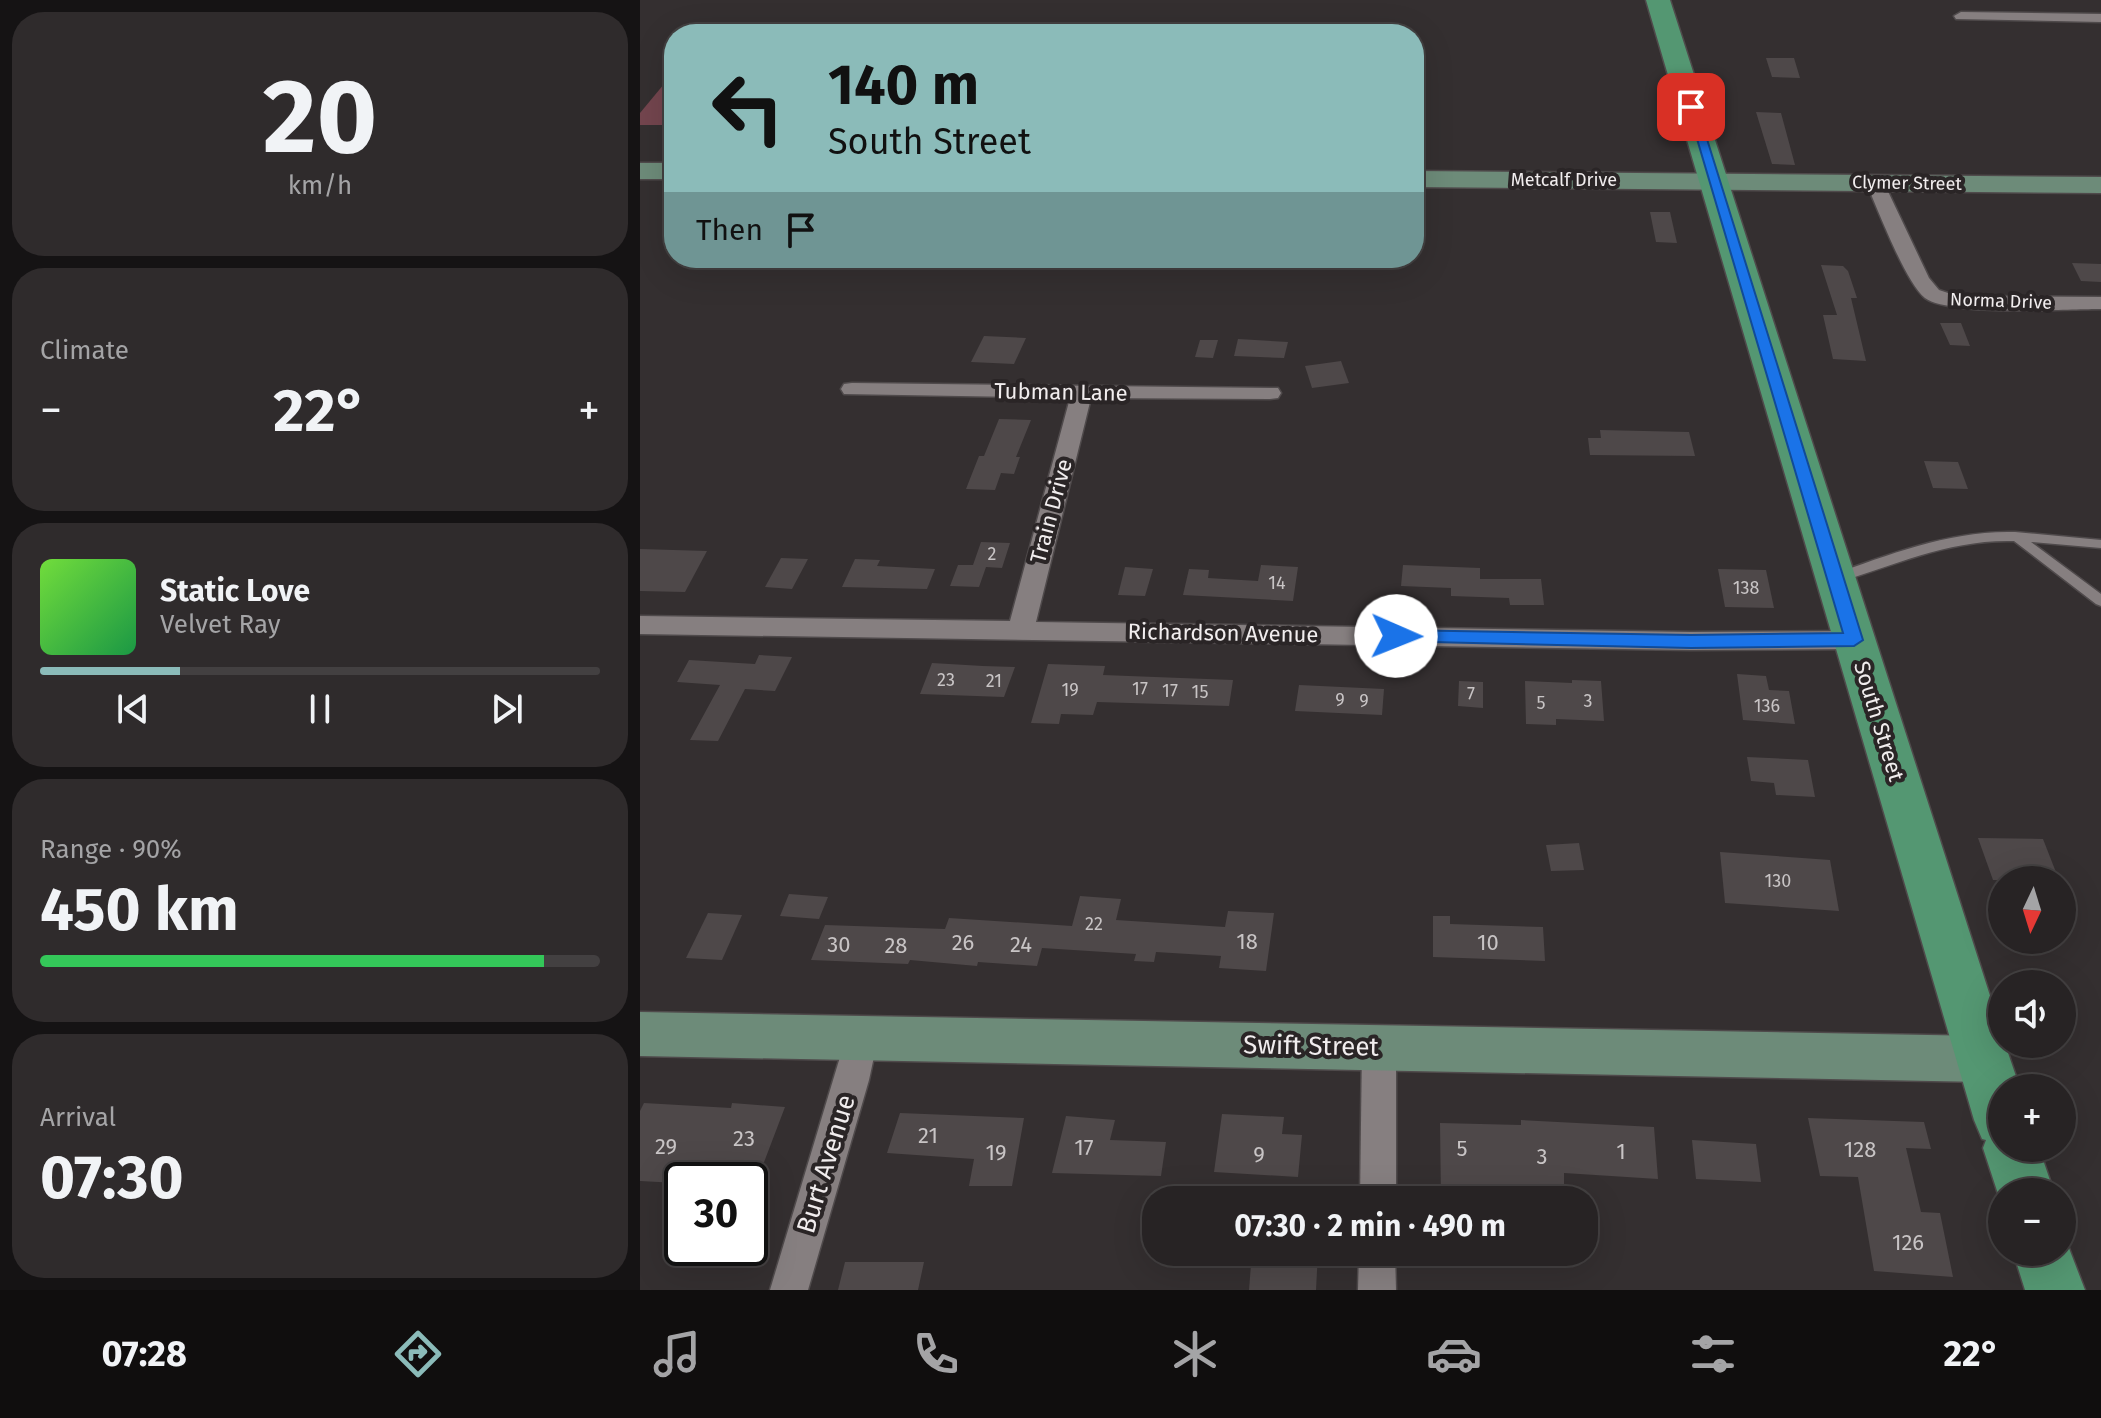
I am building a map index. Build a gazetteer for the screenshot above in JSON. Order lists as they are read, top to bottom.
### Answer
{
  "streets": {
    "main road": ["South Street"],
    "street": [
      "Metcalf Drive",
      "Clymer Street",
      "Norma Drive",
      "Tubman Lane",
      "Train Drive",
      "Richardson Avenue",
      "Swift Street",
      "Burt Avenue"
    ]
  },
  "crossings": [
    ["Metcalf Drive", "Clymer Street"],
    ["Metcalf Drive", "South Street"],
    ["Clymer Street", "Norma Drive"],
    ["Clymer Street", "South Street"],
    ["Tubman Lane", "Train Drive"],
    ["Train Drive", "Richardson Avenue"],
    ["Richardson Avenue", "South Street"],
    ["South Street", "Swift Street"],
    ["Swift Street", "Burt Avenue"]
  ],
  "house_numbers": [
    "2",
    "14",
    "138",
    "23",
    "21",
    "17",
    "19",
    "17",
    "15",
    "7",
    "9",
    "9",
    "3",
    "5",
    "136",
    "130",
    "22",
    "18",
    "26",
    "10",
    "30",
    "24",
    "28",
    "21",
    "23",
    "29",
    "17",
    "5",
    "128",
    "1",
    "19",
    "9",
    "3",
    "126"
  ],
  "north": "bottom",
  "page": {
    "tile": [
      ["20", "km/h"],
      "Climate",
      ["Range · 90%", "450 km"],
      ["Arrival", "07:30"]
    ],
    "turn": ["140 m", "South Street"],
    "then": "Then",
    "heat": ["−", "22°", "+"],
    "song": ["Static Love", "Velvet Ray"],
    "map_buttons": ["+", "−"],
    "limit": "30",
    "trip": "07:30 · 2 min · 490 m",
    "tabs": ["07:28", "22°"]
  }
}
